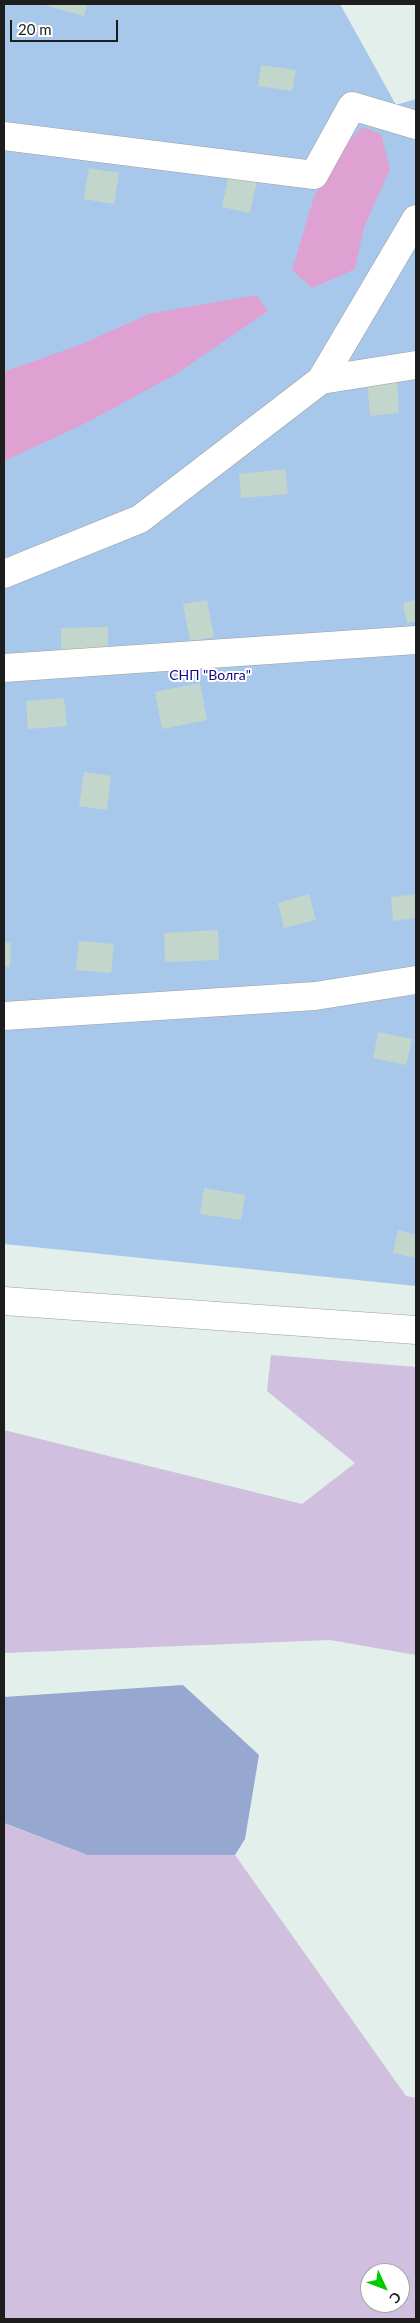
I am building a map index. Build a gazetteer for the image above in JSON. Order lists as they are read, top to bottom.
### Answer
{
  "parks": ["СНП \"Волга\""],
  "scale_bar": "20 m",
  "north": "bottom right"
}
